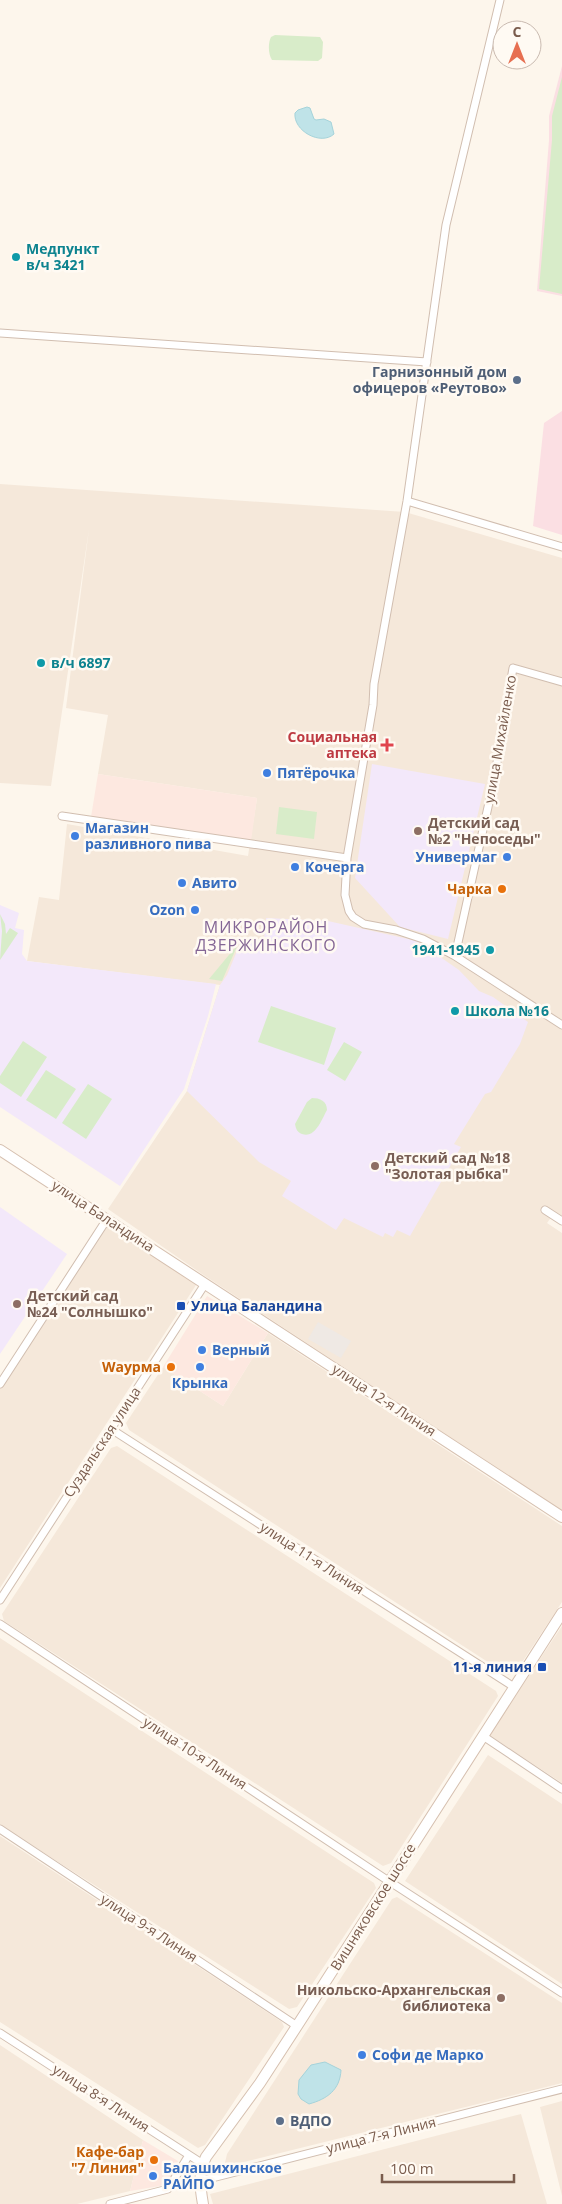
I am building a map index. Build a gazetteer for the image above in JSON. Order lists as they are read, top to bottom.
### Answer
{
  "streets": {
    "street": [
      "улица Михайленко",
      "улица Баландина",
      "улица 12-я Линия",
      "Суздальская улица",
      "улица 11-я Линия",
      "улица 10-я Линия",
      "Вишняковское шоссе",
      "улица 9-я Линия",
      "улица 8-я Линия",
      "улица 7-я Линия"
    ]
  },
  "crossings": [
    ["улица Баландина", "улица 12-я Линия"],
    ["улица Баландина", "Суздальская улица"],
    ["улица 12-я Линия", "Суздальская улица"],
    ["Суздальская улица", "улица 11-я Линия"],
    ["улица 11-я Линия", "Вишняковское шоссе"],
    ["улица 10-я Линия", "Вишняковское шоссе"],
    ["Вишняковское шоссе", "улица 9-я Линия"],
    ["Вишняковское шоссе", "улица 8-я Линия"],
    ["Вишняковское шоссе", "улица 7-я Линия"]
  ],
  "districts": ["МИКРОРАЙОН ДЗЕРЖИНСКОГО"],
  "places": {
    "other": [
      "Медпункт в/ч 3421",
      "Гарнизонный дом офицеров «Реутово»",
      "в/ч 6897",
      "Пятёрочка",
      "Детский сад №2 \"Непоседы\"",
      "Магазин разливного пива",
      "Универмаг",
      "Кочерга",
      "Авито",
      "Чарка",
      "Ozon",
      "1941-1945",
      "Школа №16",
      "Детский сад №18 \"Золотая рыбка\"",
      "Детский сад №24 \"Солнышко\"",
      "Верный",
      "Wаурма",
      "Крынка",
      "Никольско-Архангельская библиотека",
      "Софи де Марко",
      "ВДПО",
      "Кафе-бар \"7 Линия\"",
      "Балашихинское РАЙПО"
    ],
    "health": ["Социальная аптека"],
    "transit": ["Улица Баландина", "11-я линия"]
  },
  "scale_bar": "100 m",
  "north": "top"
}
